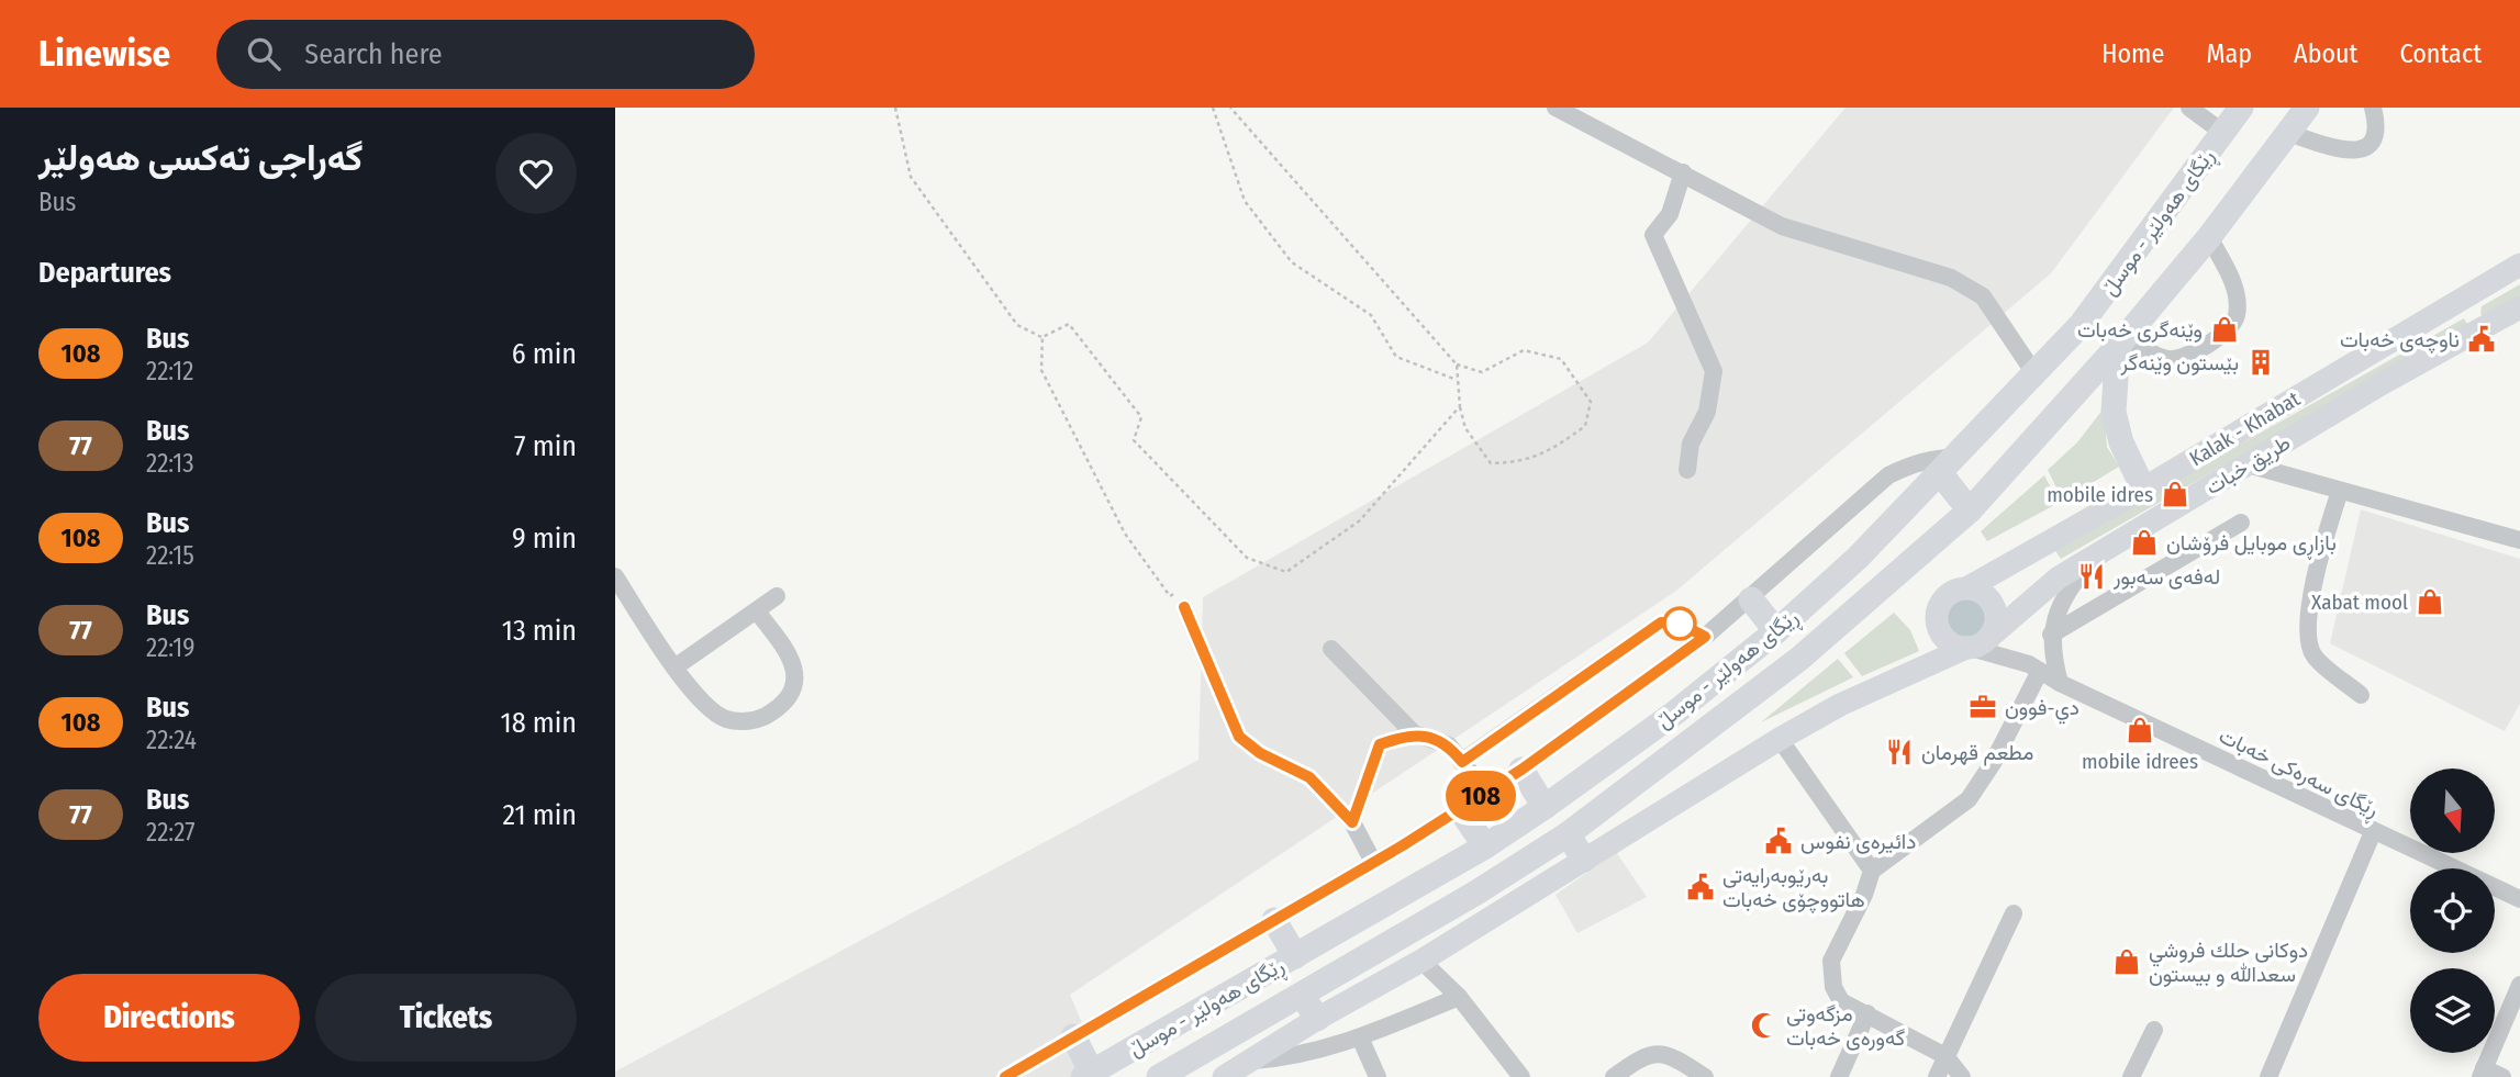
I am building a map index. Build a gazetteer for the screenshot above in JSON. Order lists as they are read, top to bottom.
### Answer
{
  "streets": {
    "highway": ["ڕێگای هەولێر - موسڵ"],
    "main road": ["Kalak - Khabat", "طريق خبات"],
    "street": ["ڕێگای سەرەکی خەبات"]
  },
  "crossings": [
    ["Kalak - Khabat", "طريق خبات"],
    ["Kalak - Khabat", "ڕێگای سەرەکی خەبات"],
    ["طريق خبات", "ڕێگای سەرەکی خەبات"]
  ],
  "places": {
    "shop": [
      "وێنەگری خەبات",
      "mobile idres",
      "بازاڕی موبایل فرۆشان",
      "Xabat mool",
      "mobile idrees",
      "دوكانى جلك فروشي سعدالله و بيستون"
    ],
    "public building": ["ناوچەی خەبات", "دائیرەی نفوس", "به‌رێوبه‌رایه‌تی هاتووچۆی خه‌بات"],
    "building": ["بێستون وێنەگر"],
    "restaurant": ["لەفەی سەبور", "مطعم قهرمان"],
    "office": ["دي-فوون"],
    "mosque": ["مزگەوتى گەورەى خەبات"]
  },
  "lines": ["bus line 108"],
  "north": "bottom",
  "page": {
    "header": "Linewise",
    "search": "Search here",
    "nav": [
      "Home",
      "Map",
      "About",
      "Contact"
    ],
    "heading": [
      ["گەراجی تەکسی هەولێر", "Bus"],
      "Departures"
    ],
    "on_map": "108",
    "list": [
      {
        "mark": "108",
        "name": "Bus",
        "note": "22:12",
        "value": "6 min"
      },
      {
        "mark": "77",
        "name": "Bus",
        "note": "22:13",
        "value": "7 min"
      },
      {
        "mark": "108",
        "name": "Bus",
        "note": "22:15",
        "value": "9 min"
      },
      {
        "mark": "77",
        "name": "Bus",
        "note": "22:19",
        "value": "13 min"
      },
      {
        "mark": "108",
        "name": "Bus",
        "note": "22:24",
        "value": "18 min"
      },
      {
        "mark": "77",
        "name": "Bus",
        "note": "22:27",
        "value": "21 min"
      }
    ],
    "buttons": ["Directions", "Tickets"]
  }
}
